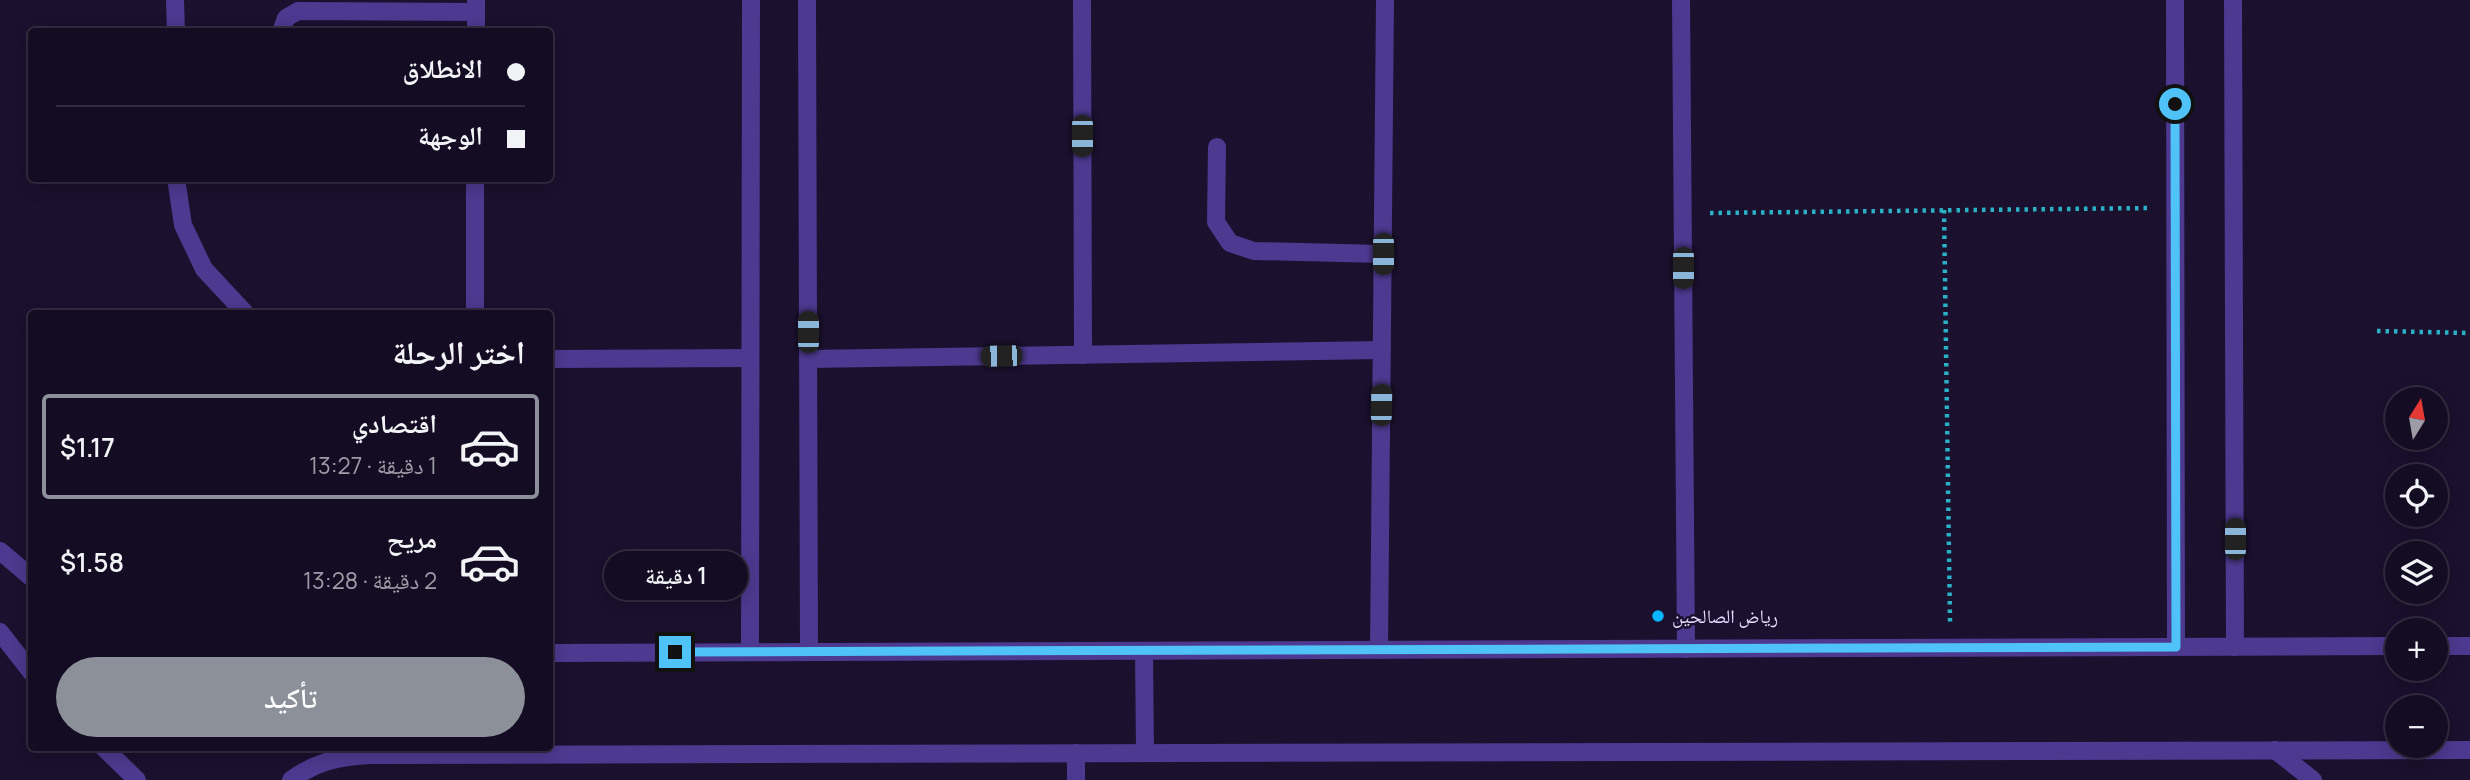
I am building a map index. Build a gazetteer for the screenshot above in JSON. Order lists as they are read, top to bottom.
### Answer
{
  "places": ["رياض الصالحين"],
  "north": "top",
  "page": {
    "banner": ["الانطلاق", "الوجهة"],
    "heading": "اختر الرحلة",
    "map_buttons": ["+", "−"],
    "list": [
      {
        "name": "اقتصادي",
        "note": "1 دقيقة · 13:27",
        "value": "$1.17"
      },
      {
        "name": "مريح",
        "note": "2 دقيقة · 13:28",
        "value": "$1.58"
      }
    ],
    "bubble": "1 دقيقة",
    "buttons": "تأكيد"
  }
}
